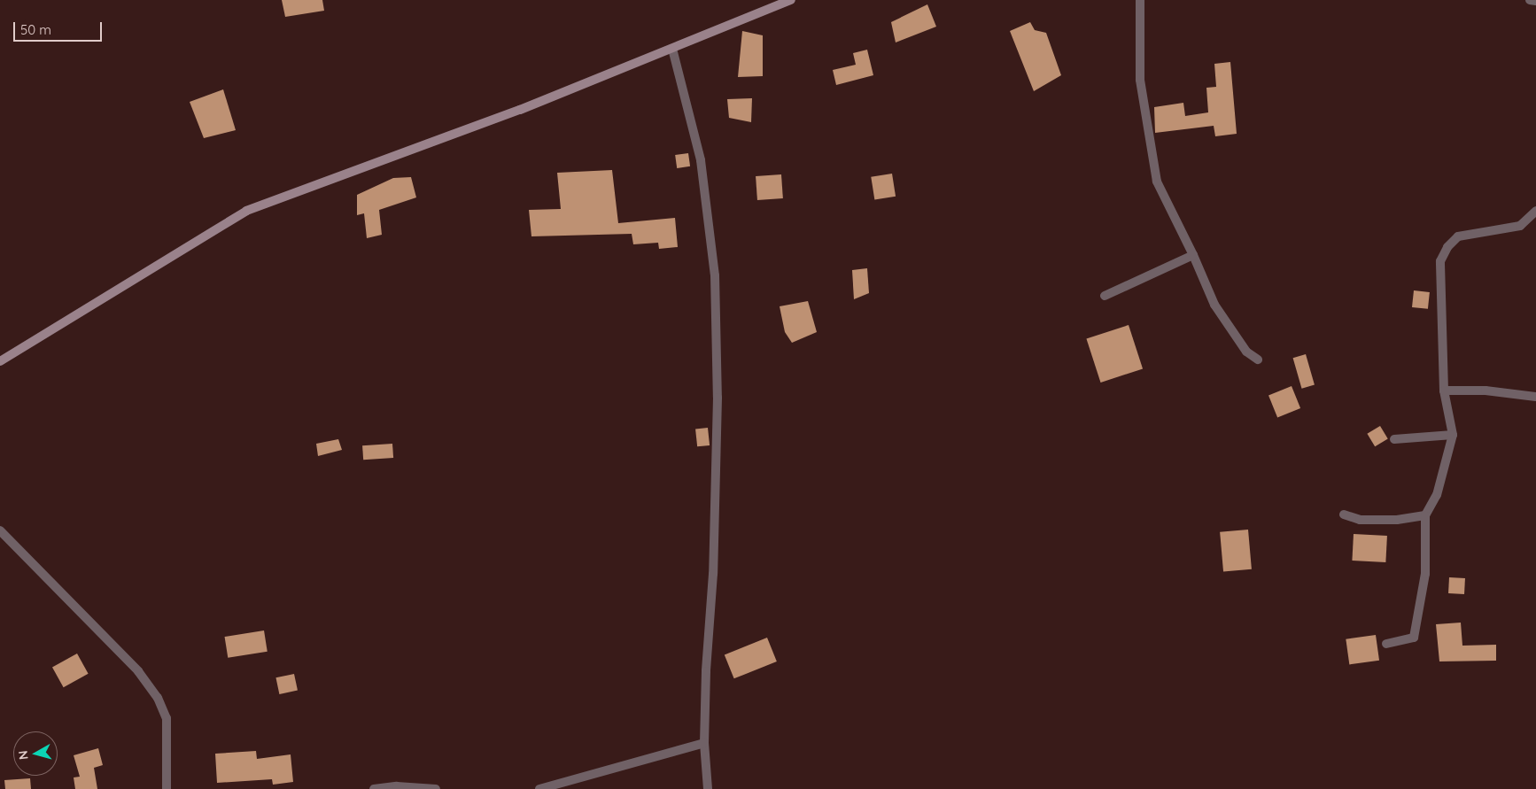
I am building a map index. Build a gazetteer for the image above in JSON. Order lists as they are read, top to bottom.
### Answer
{
  "scale_bar": "50 m",
  "north": "left"
}
